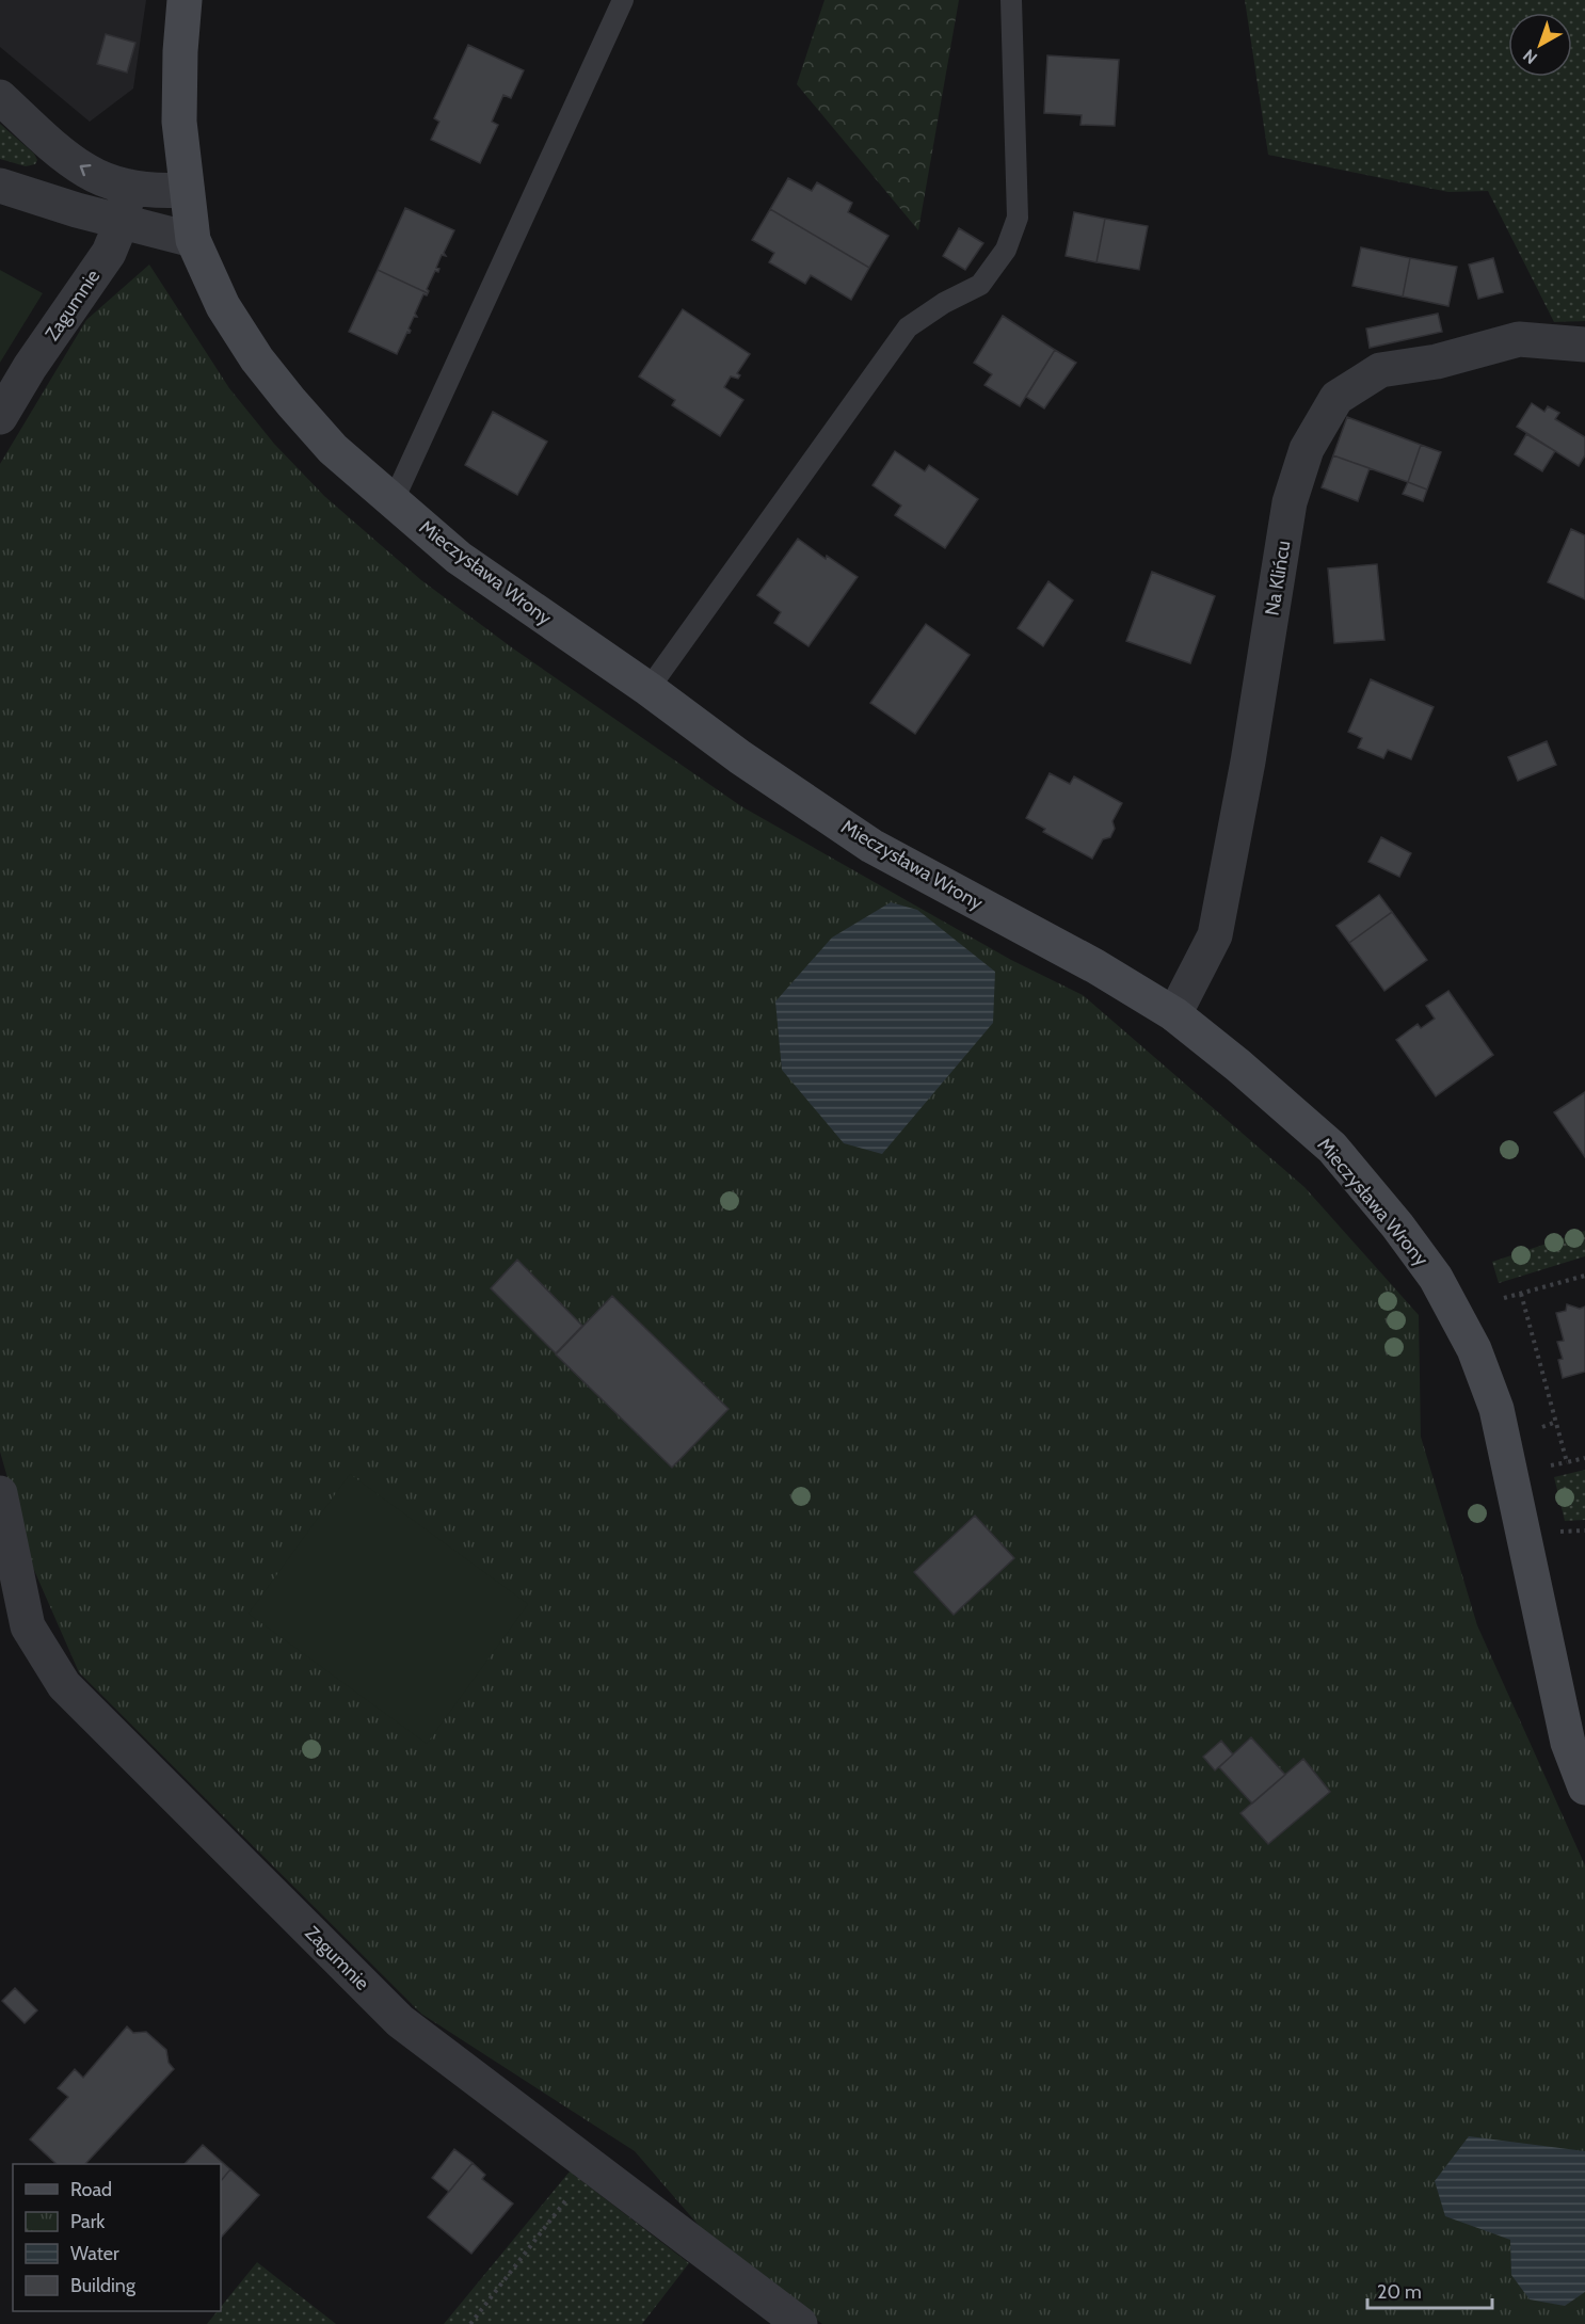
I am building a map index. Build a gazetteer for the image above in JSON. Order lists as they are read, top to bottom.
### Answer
{
  "streets": {
    "street": ["Zagumnie", "Mieczysława Wrony", "Na Klińcu"]
  },
  "crossings": [
    ["Mieczysława Wrony", "Na Klińcu"]
  ],
  "legend": [
    "Road",
    "Park",
    "Water",
    "Building"
  ],
  "scale_bar": "20 m",
  "north": "bottom left"
}
